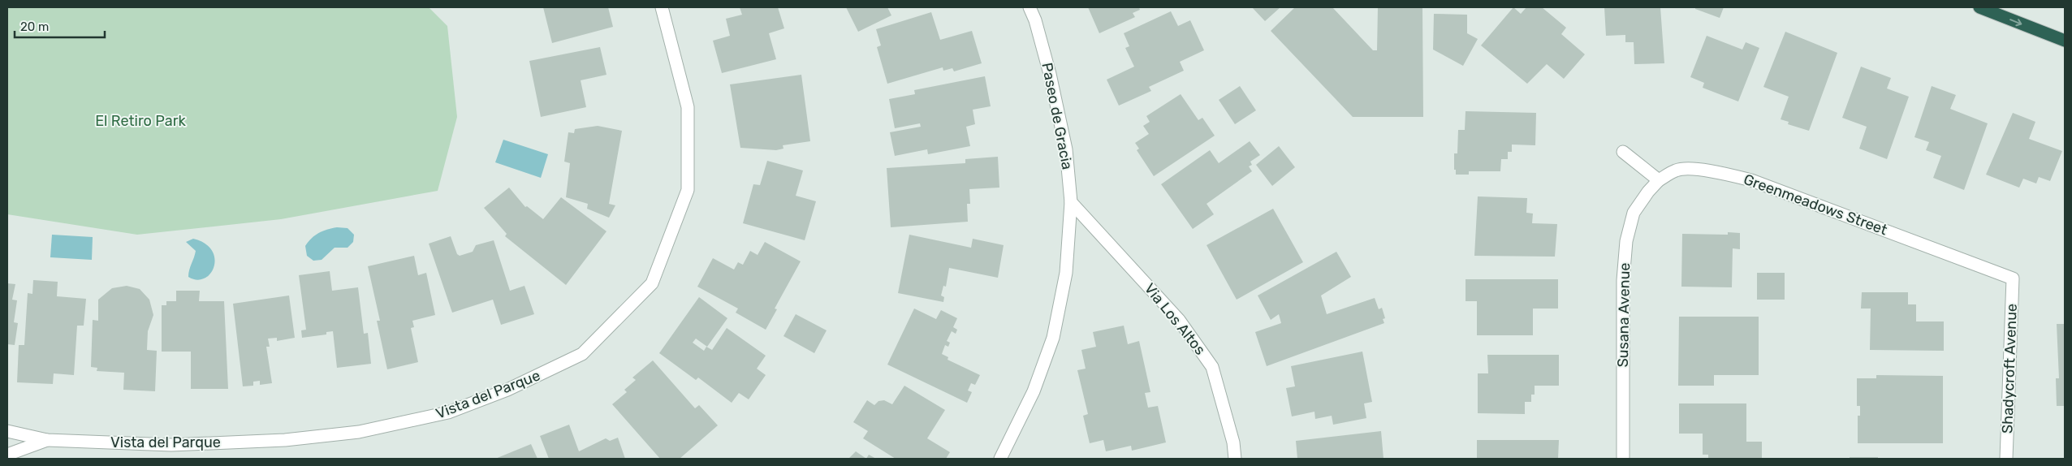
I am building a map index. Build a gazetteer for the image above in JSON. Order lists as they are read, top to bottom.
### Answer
{
  "streets": {
    "street": [
      "Paseo de Gracia",
      "Greenmeadows Street",
      "Susana Avenue",
      "Via Los Altos",
      "Shadycroft Avenue",
      "Vista del Parque"
    ]
  },
  "crossings": [
    ["Paseo de Gracia", "Via Los Altos"],
    ["Greenmeadows Street", "Susana Avenue"],
    ["Greenmeadows Street", "Shadycroft Avenue"]
  ],
  "parks": ["El Retiro Park"],
  "scale_bar": "20 m"
}
